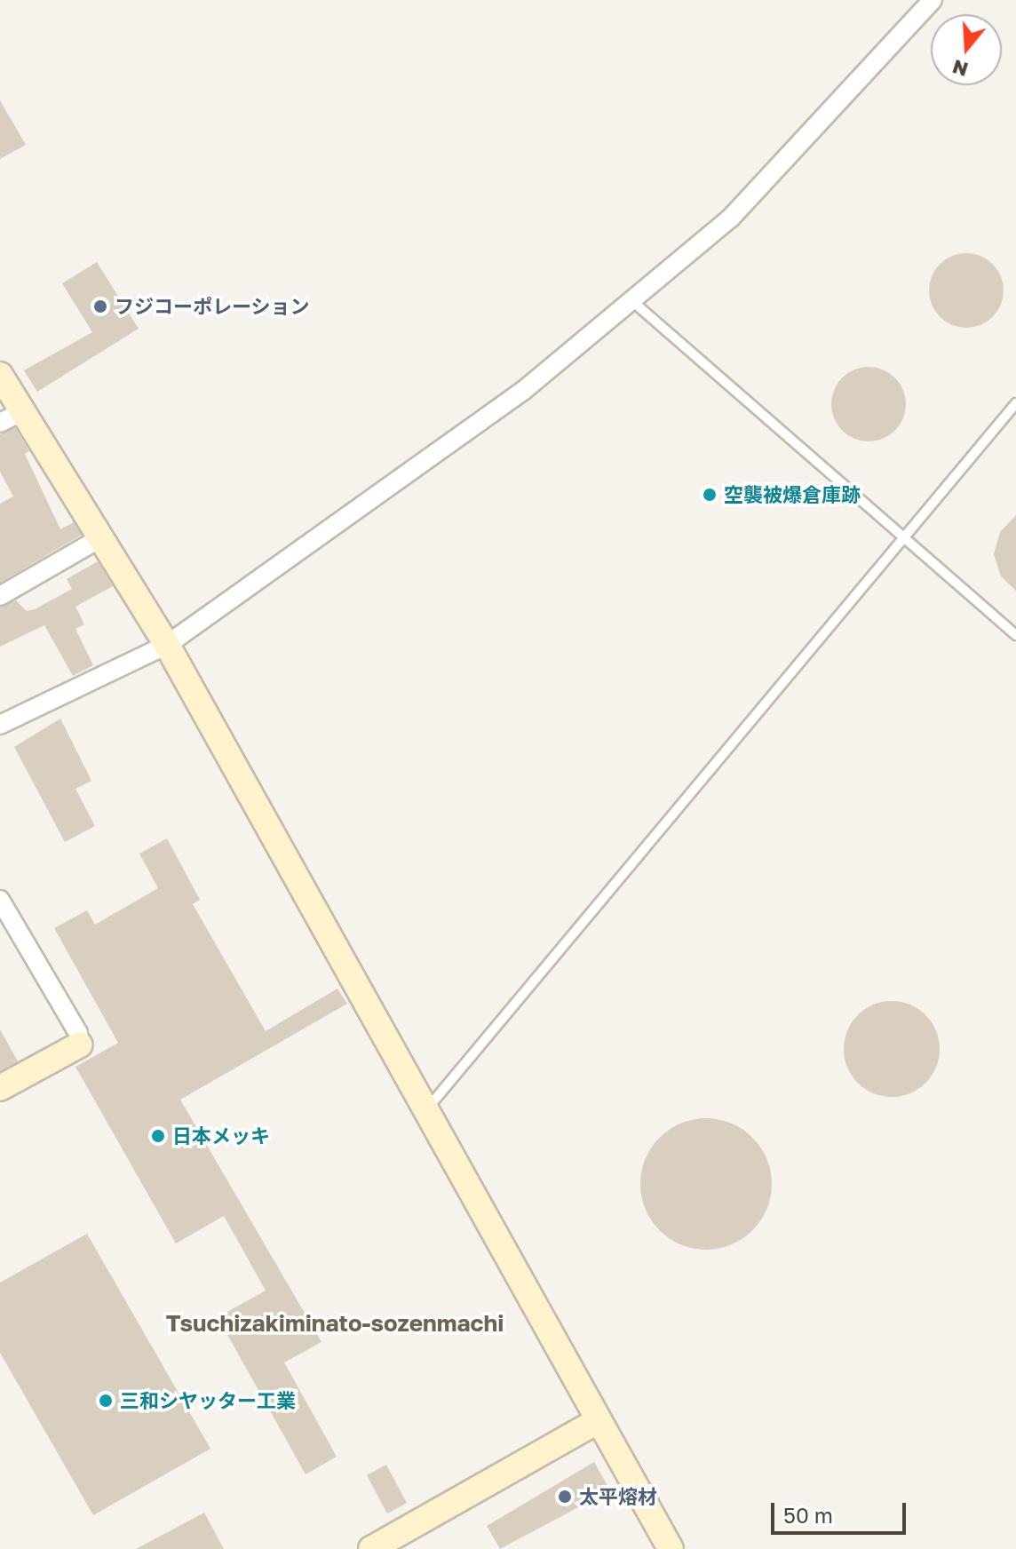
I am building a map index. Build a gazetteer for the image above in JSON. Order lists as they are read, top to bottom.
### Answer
{
  "districts": ["Tsuchizakiminato-sozenmachi"],
  "places": [
    "フジコーポレーション",
    "空襲被爆倉庫跡",
    "日本メッキ",
    "三和シヤッター工業",
    "太平熔材"
  ],
  "scale_bar": "50 m",
  "north": "bottom"
}
